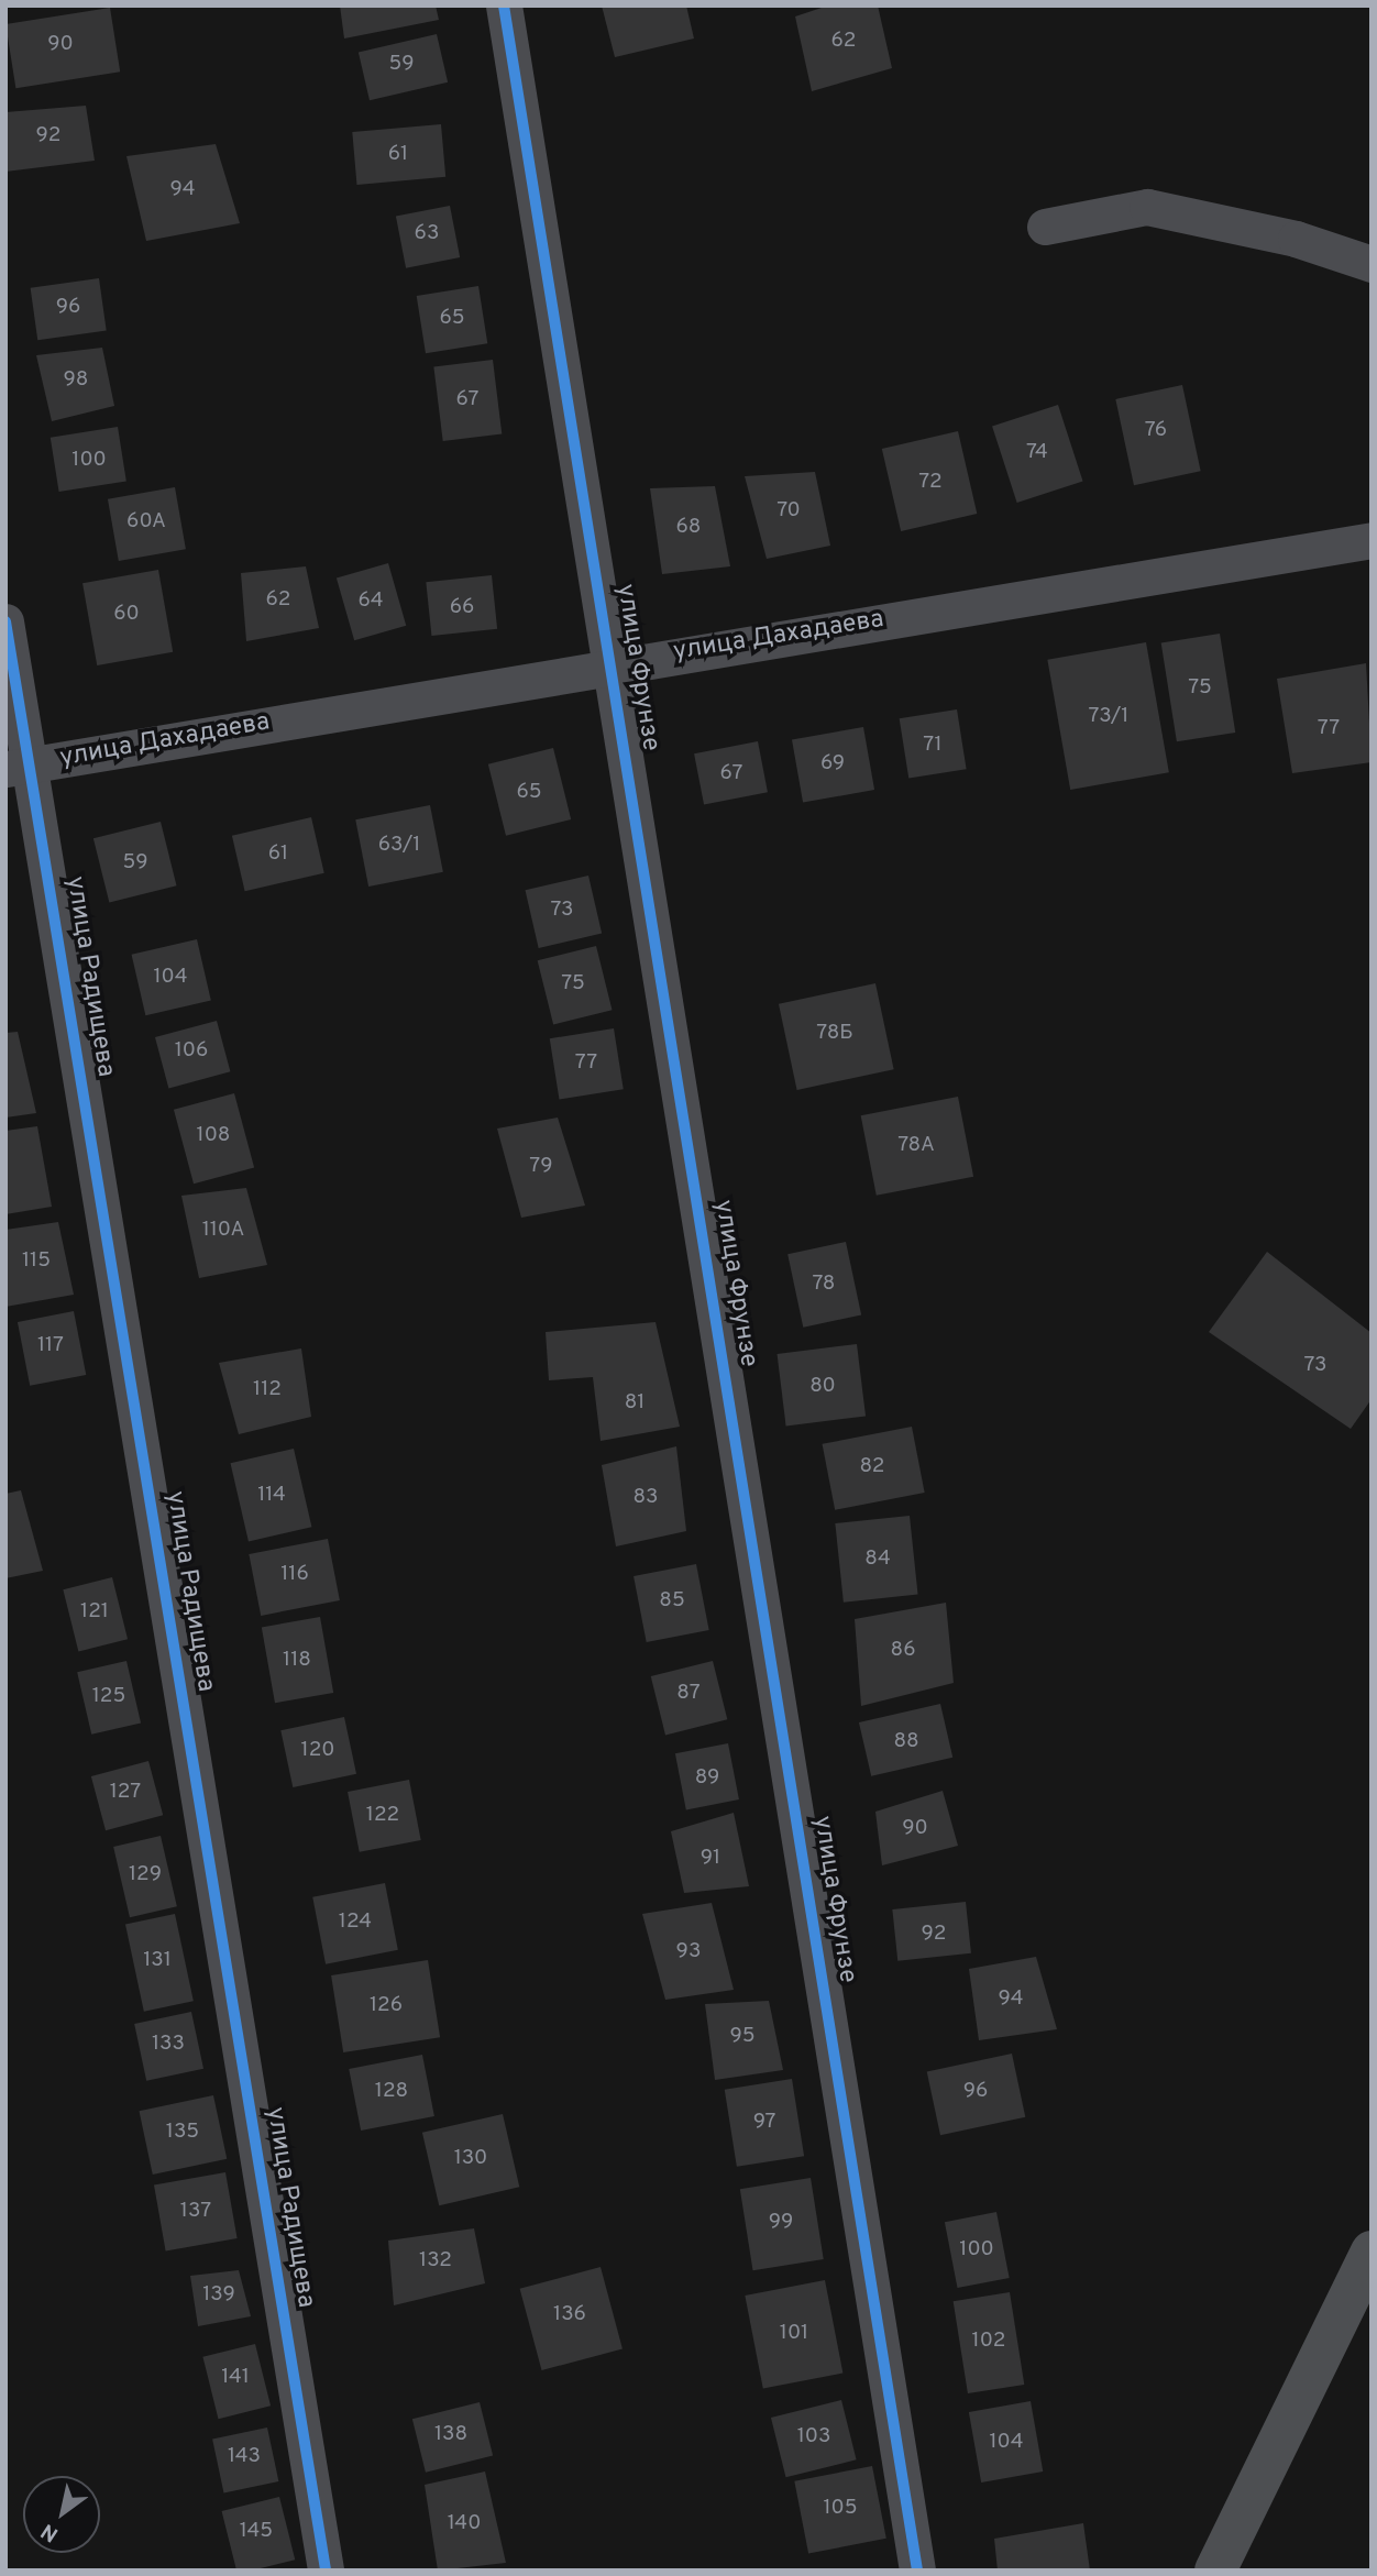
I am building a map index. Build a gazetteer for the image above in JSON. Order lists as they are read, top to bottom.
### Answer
{
  "streets": {
    "street": ["улица Дахадаева", "улица Фрунзе", "улица Радищева"]
  },
  "crossings": [
    ["улица Дахадаева", "улица Фрунзе"],
    ["улица Дахадаева", "улица Радищева"]
  ],
  "house_numbers": [
    "62",
    "90",
    "59",
    "92",
    "61",
    "94",
    "63",
    "96",
    "65",
    "98",
    "67",
    "76",
    "74",
    "100",
    "72",
    "70",
    "60А",
    "68",
    "62",
    "64",
    "66",
    "60",
    "75",
    "73/1",
    "77",
    "71",
    "69",
    "67",
    "65",
    "63/1",
    "61",
    "59",
    "73",
    "104",
    "75",
    "78Б",
    "106",
    "77",
    "108",
    "78А",
    "79",
    "110А",
    "115",
    "78",
    "117",
    "73",
    "80",
    "112",
    "81",
    "82",
    "114",
    "83",
    "84",
    "116",
    "85",
    "121",
    "86",
    "118",
    "87",
    "125",
    "88",
    "120",
    "89",
    "127",
    "122",
    "90",
    "91",
    "129",
    "124",
    "92",
    "93",
    "131",
    "94",
    "126",
    "95",
    "133",
    "128",
    "96",
    "97",
    "135",
    "130",
    "137",
    "99",
    "100",
    "132",
    "139",
    "136",
    "101",
    "102",
    "141",
    "138",
    "103",
    "104",
    "143",
    "105",
    "140",
    "145"
  ],
  "north": "bottom left"
}
